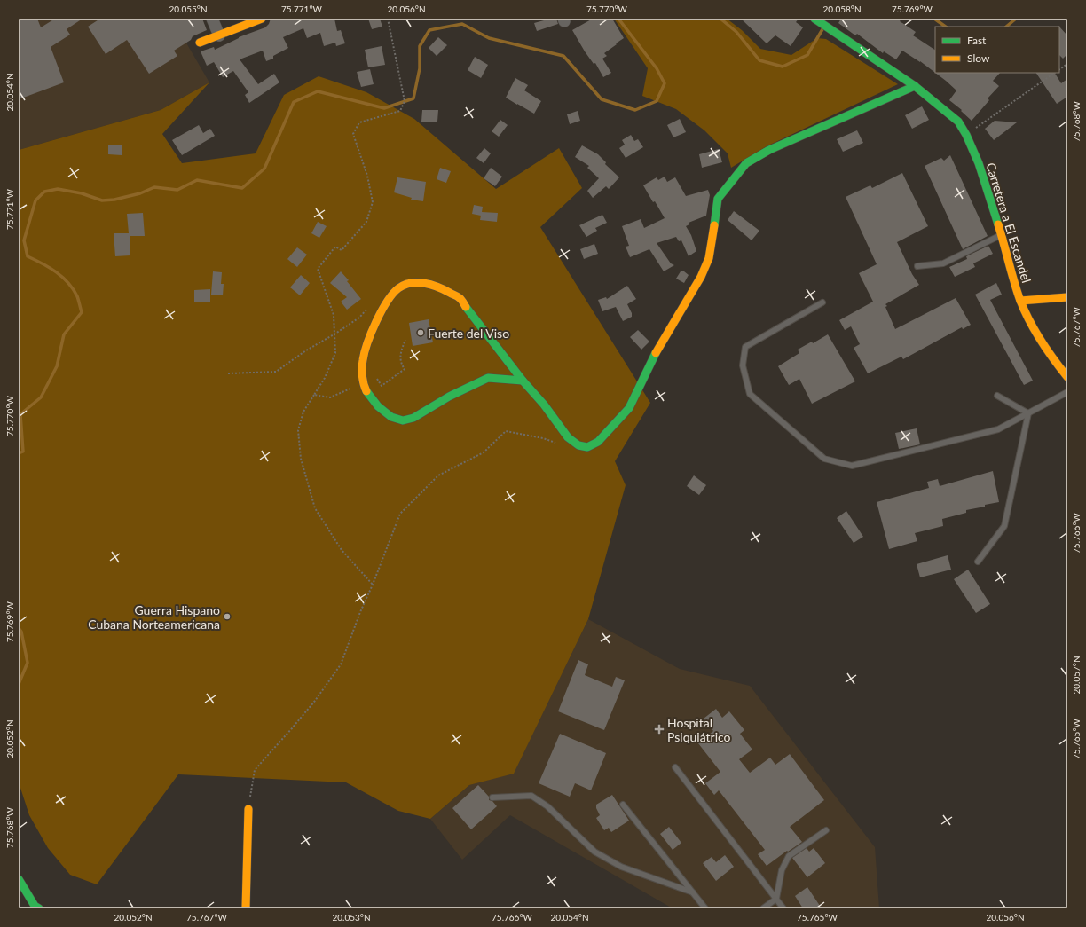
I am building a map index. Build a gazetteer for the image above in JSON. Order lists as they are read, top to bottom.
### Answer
{
  "streets": {
    "street": ["Carretera a El Escandel"]
  },
  "places": {
    "other": ["Fuerte del Viso", "Guerra Hispano Cubana Norteamericana"],
    "health": ["Hospital Psiquiátrico"]
  },
  "legend": ["Fast", "Slow"],
  "coordinates": [
    "20.055°N",
    "75.771°W",
    "20.056°N",
    "75.770°W",
    "20.058°N",
    "75.769°W",
    "20.054°N",
    "75.768°W",
    "75.767°W",
    "75.766°W",
    "20.057°N",
    "20.052°N",
    "75.765°W",
    "20.053°N"
  ]
}
